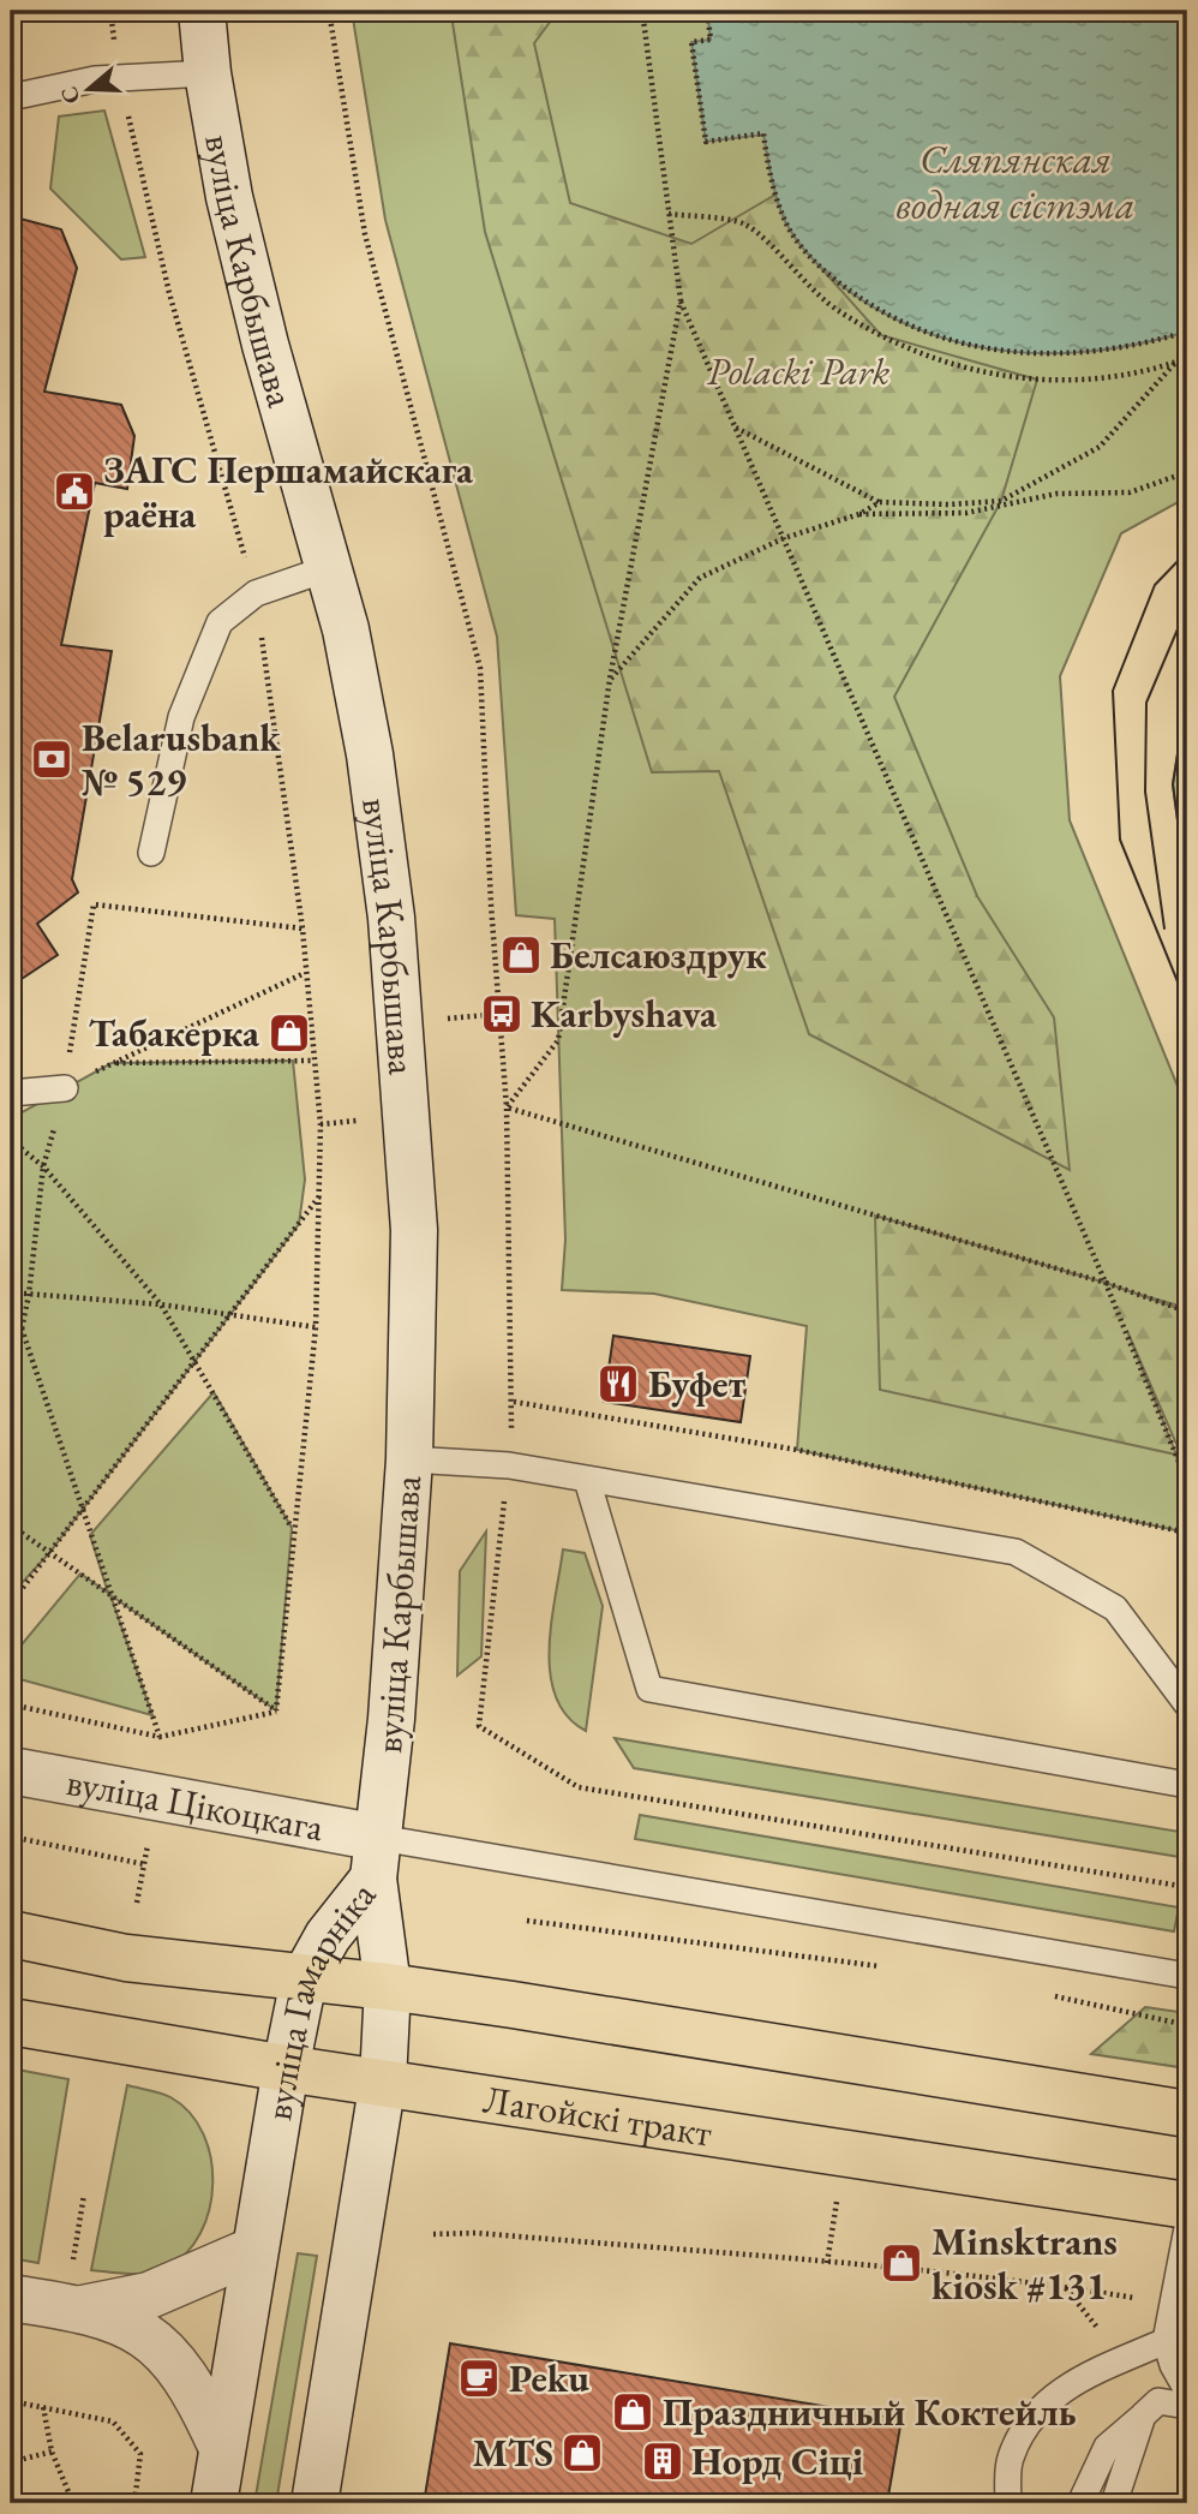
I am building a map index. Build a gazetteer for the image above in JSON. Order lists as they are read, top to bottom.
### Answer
{
  "streets": {
    "main road": [
      "вуліца Карбышава",
      "вуліца Цікоцкага",
      "вуліца Гамарніка",
      "Лагойскі тракт"
    ]
  },
  "crossings": [
    ["вуліца Карбышава", "вуліца Цікоцкага"],
    ["вуліца Карбышава", "вуліца Гамарніка"],
    ["вуліца Цікоцкага", "вуліца Гамарніка"],
    ["вуліца Гамарніка", "Лагойскі тракт"]
  ],
  "water": ["Сляпянская водная сістэма"],
  "parks": ["Polacki Park"],
  "places": {
    "public building": ["ЗАГС Першамайскага раёна"],
    "bank": ["Belarusbank № 529"],
    "shop": [
      "Белсаюздрук",
      "Табакерка",
      "Minsktrans kiosk #131",
      "Праздничный Коктейль",
      "MTS"
    ],
    "bus stop": ["Karbyshava"],
    "restaurant": ["Буфет"],
    "cafe": ["Peku"],
    "building": ["Норд Сіці"]
  },
  "north": "left"
}
